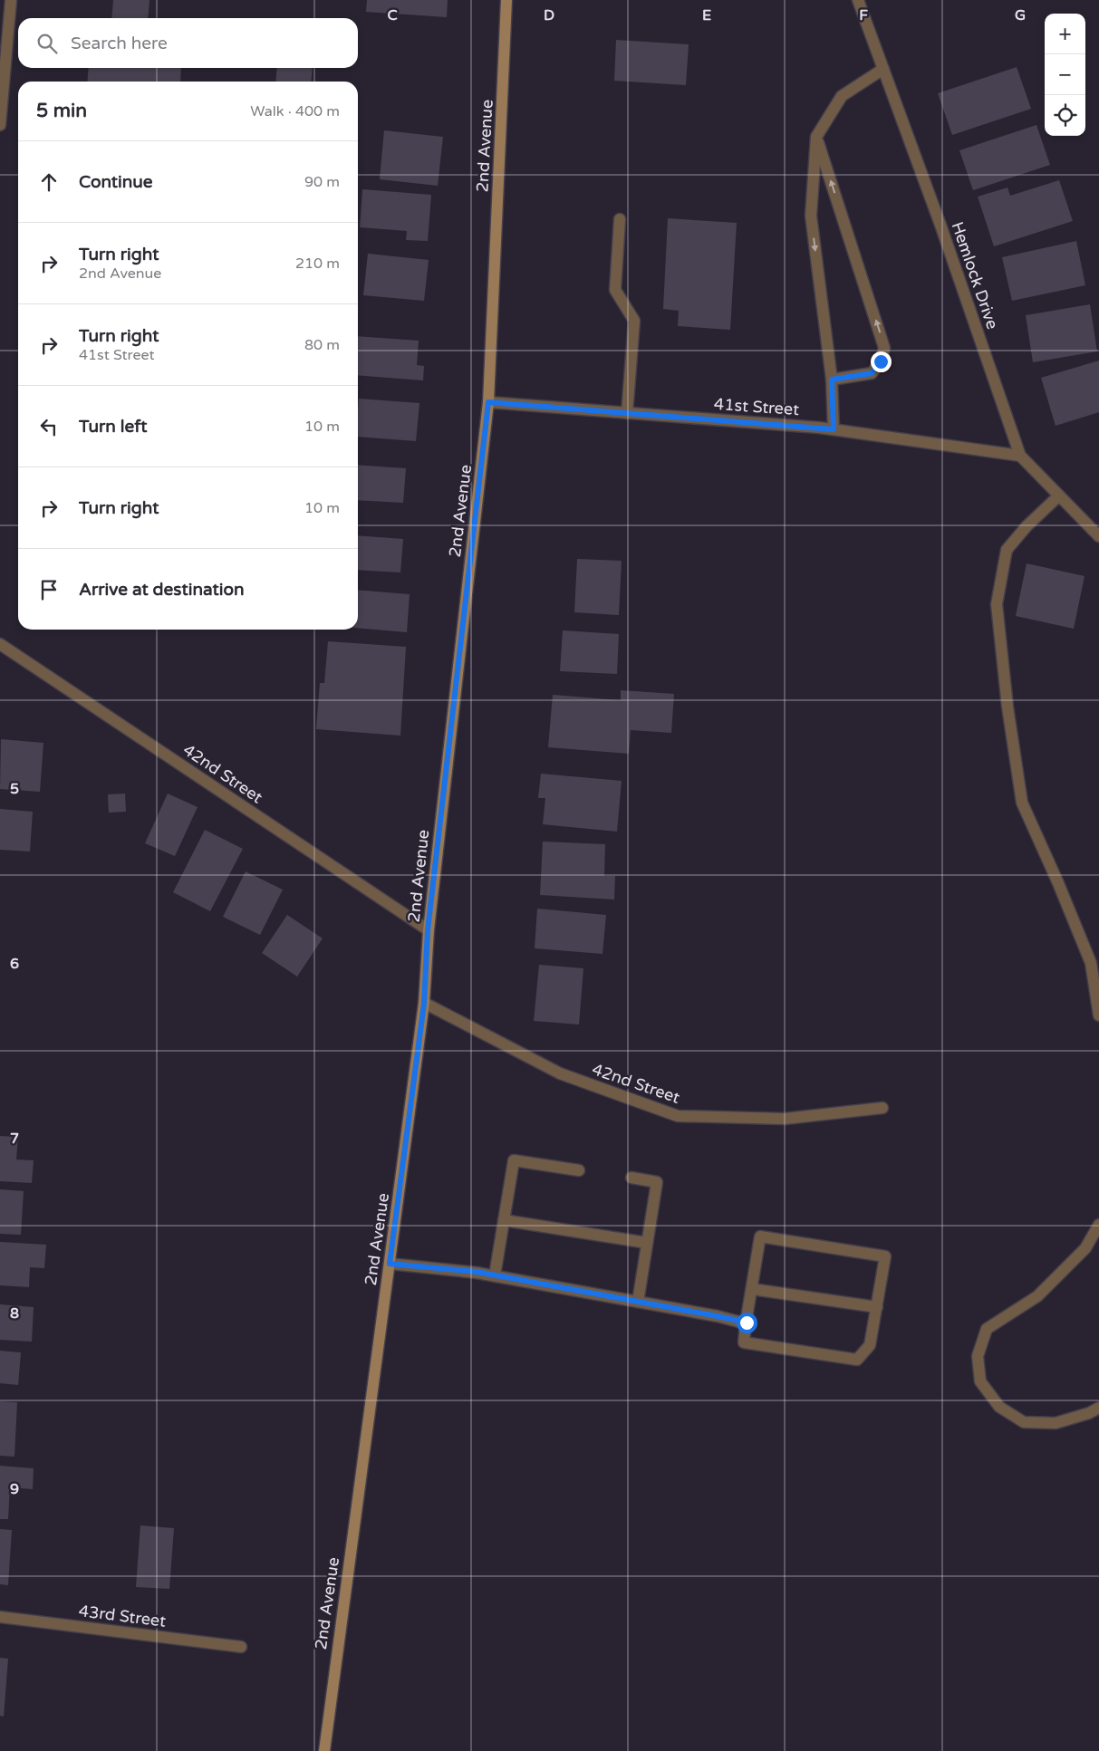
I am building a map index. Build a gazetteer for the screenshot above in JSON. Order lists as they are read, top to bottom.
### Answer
{
  "streets": {
    "main road": ["2nd Avenue"],
    "street": [
      "Hemlock Drive",
      "41st Street",
      "42nd Street",
      "43rd Street"
    ]
  },
  "crossings": [
    ["2nd Avenue", "41st Street"],
    ["2nd Avenue", "42nd Street"],
    ["Hemlock Drive", "41st Street"]
  ],
  "page": {
    "map_buttons": ["+", "−"],
    "search": "Search here",
    "heading": ["5 min", "Walk · 400 m"],
    "list": [
      ["Continue", "90 m"],
      ["Turn right", "2nd Avenue", "210 m"],
      ["Turn right", "41st Street", "80 m"],
      ["Turn left", "10 m"],
      ["Turn right", "10 m"],
      "Arrive at destination"
    ]
  },
  "grid": {
    "columns": [
      "C",
      "D",
      "E",
      "F",
      "G"
    ],
    "rows": [
      "5",
      "6",
      "7",
      "8",
      "9"
    ]
  }
}
